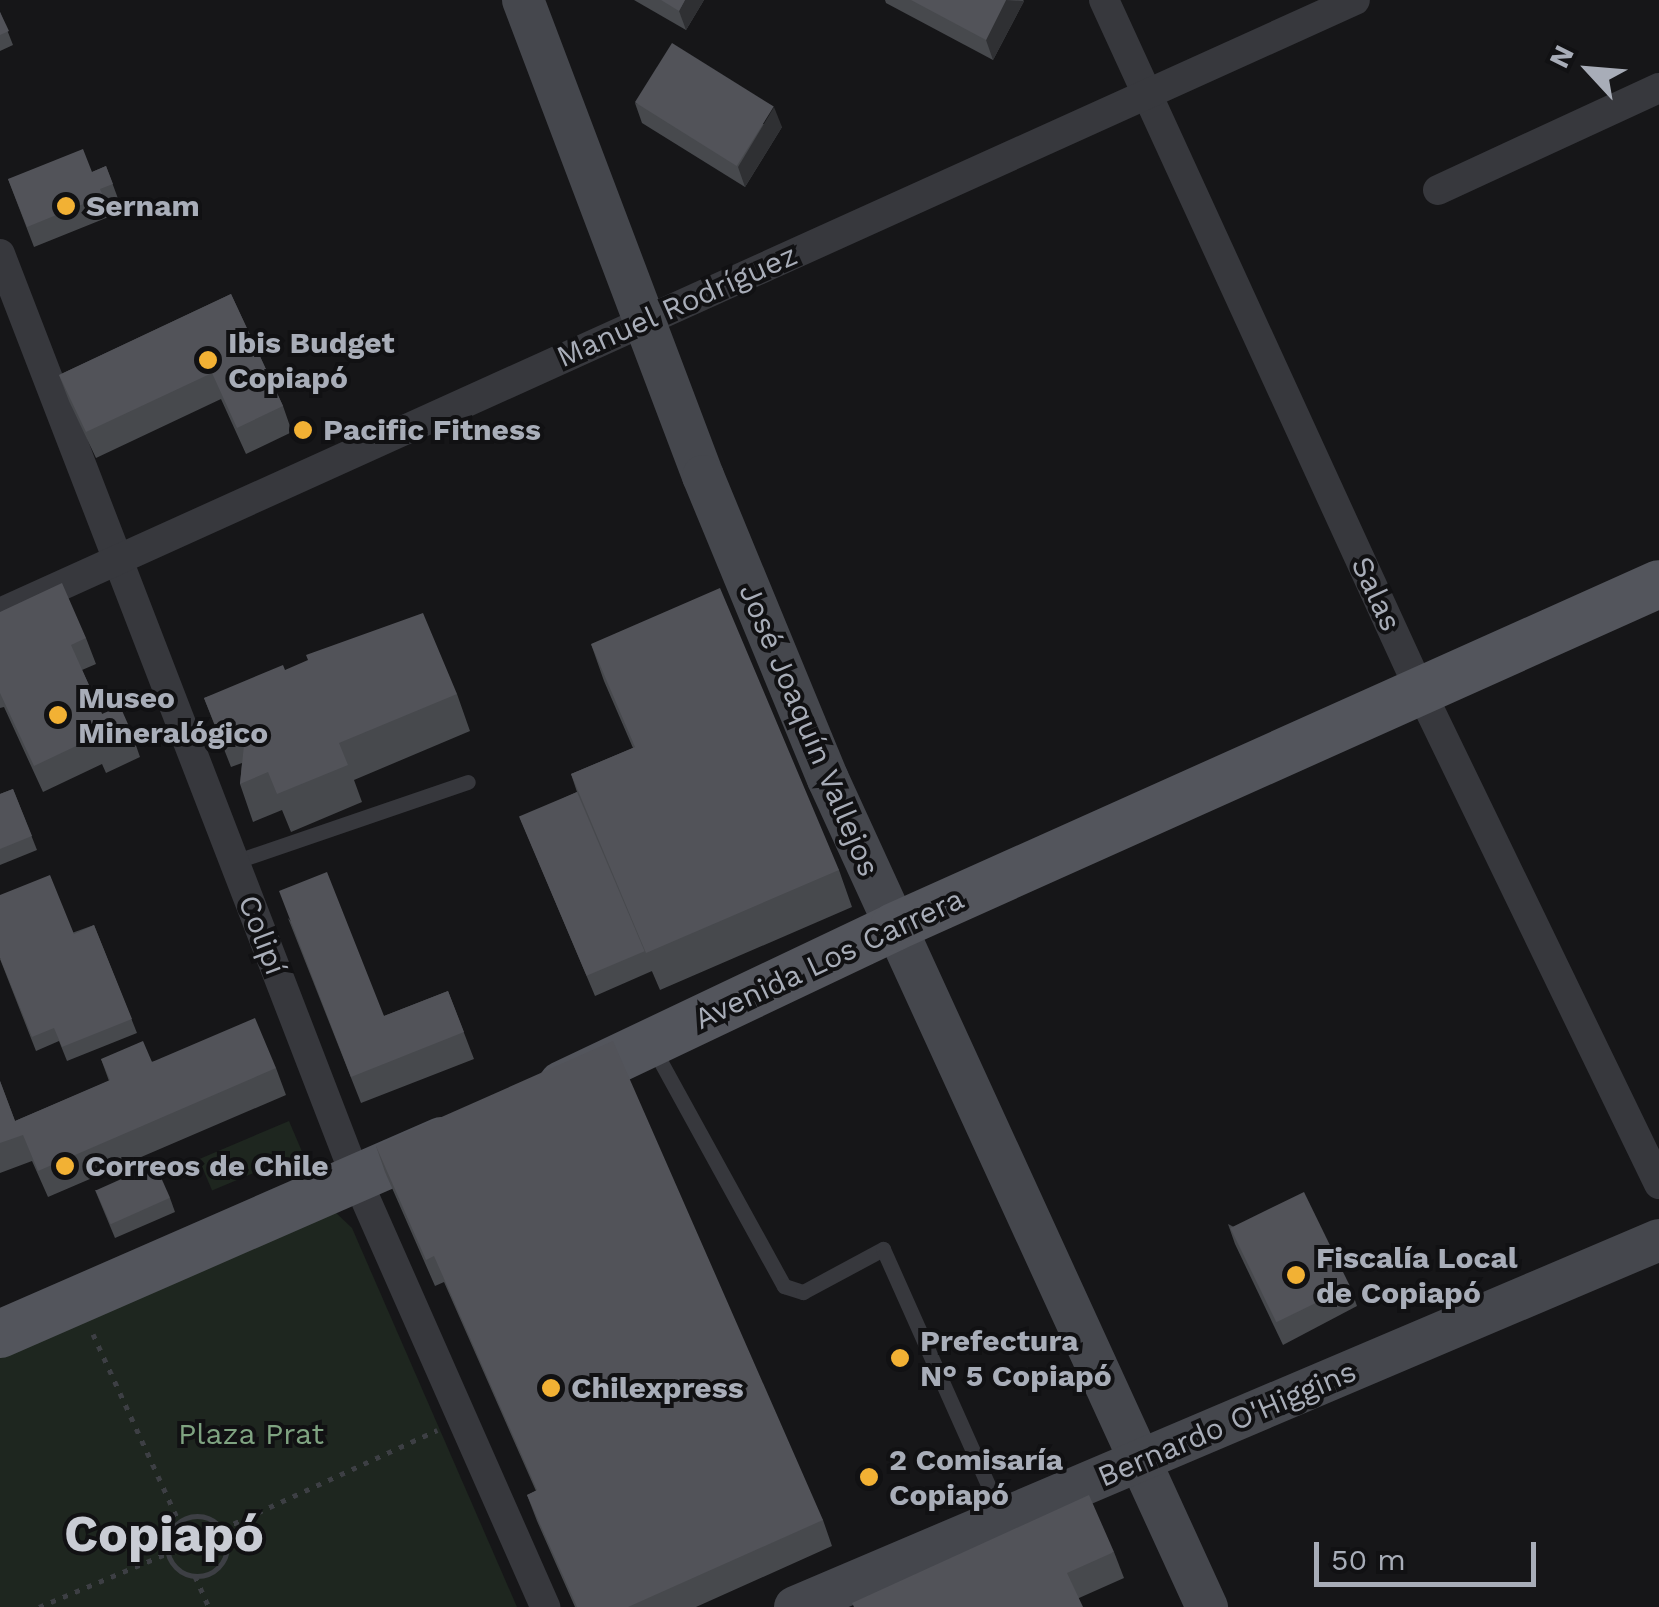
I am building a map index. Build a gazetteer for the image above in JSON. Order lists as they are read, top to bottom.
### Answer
{
  "streets": {
    "main road": ["José Joaquín Vallejos", "Avenida Los Carrera", "Bernardo O'Higgins"],
    "street": ["Manuel Rodríguez", "Salas", "Colipí"]
  },
  "crossings": [
    ["Manuel Rodríguez", "Salas"],
    ["Manuel Rodríguez", "José Joaquín Vallejos"],
    ["Manuel Rodríguez", "Colipí"],
    ["Salas", "Avenida Los Carrera"],
    ["José Joaquín Vallejos", "Avenida Los Carrera"],
    ["José Joaquín Vallejos", "Bernardo O'Higgins"],
    ["Colipí", "Avenida Los Carrera"]
  ],
  "districts": ["Copiapó"],
  "parks": ["Plaza Prat"],
  "places": [
    "Sernam",
    "Ibis Budget Copiapó",
    "Pacific Fitness",
    "Museo Mineralógico",
    "Correos de Chile",
    "Fiscalía Local de Copiapó",
    "Prefectura N° 5 Copiapó",
    "Chilexpress",
    "2 Comisaría Copiapó"
  ],
  "scale_bar": "50 m",
  "north": "top left"
}
